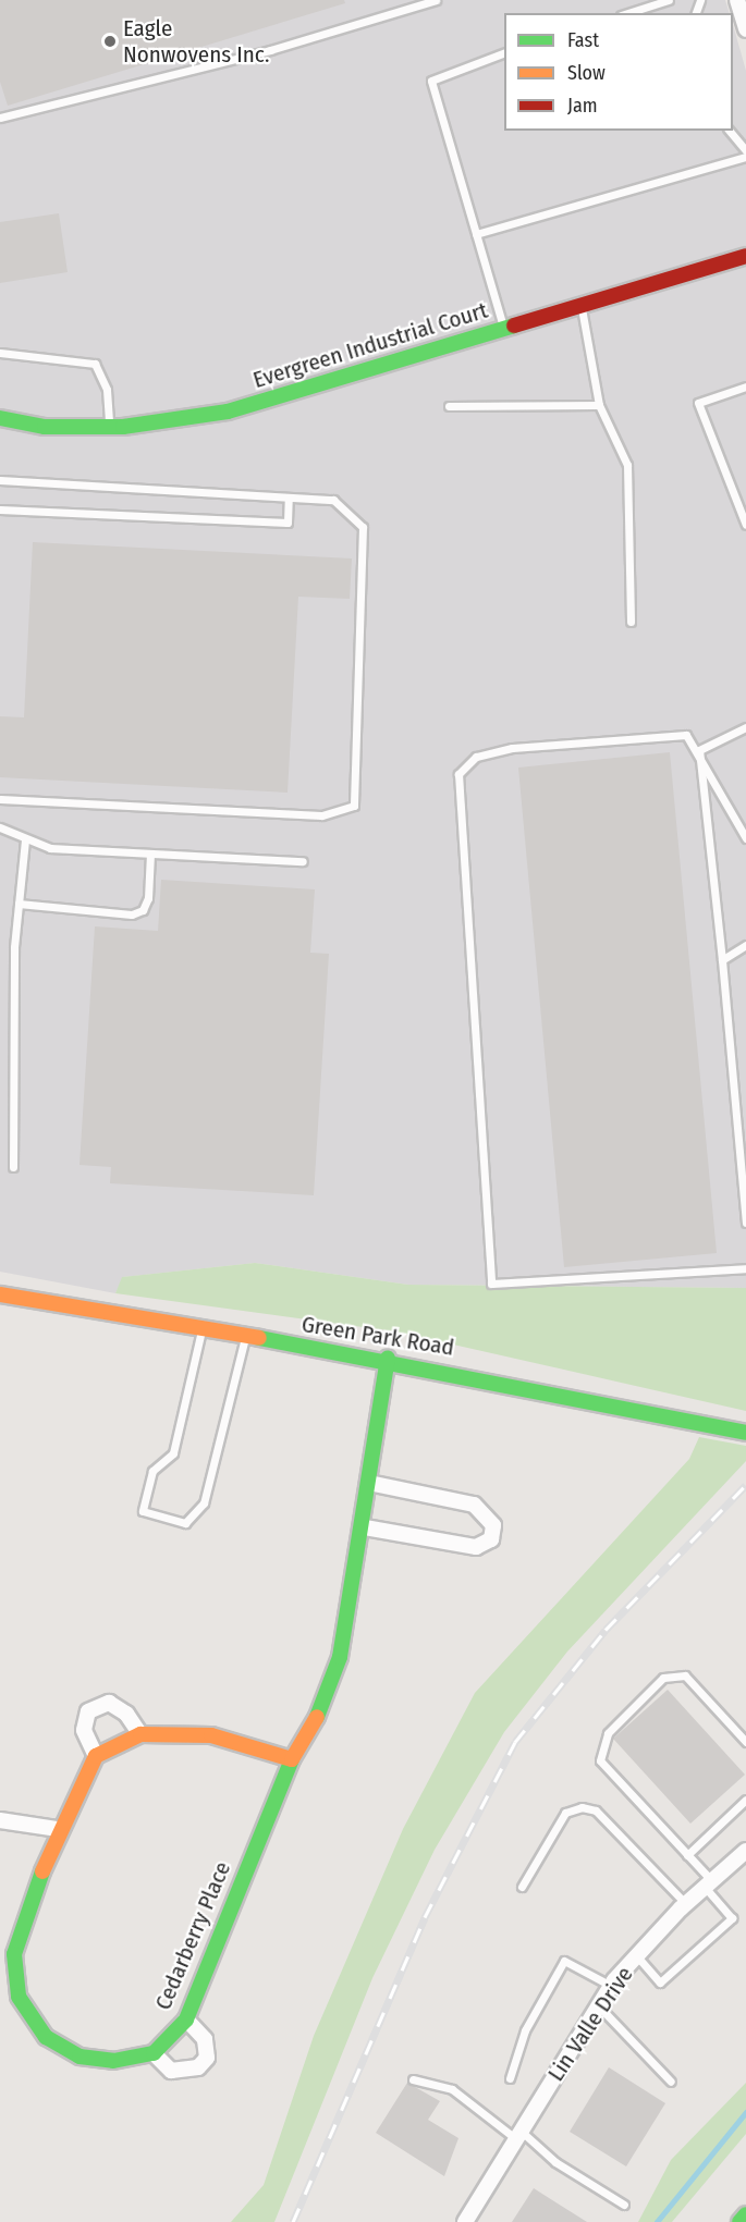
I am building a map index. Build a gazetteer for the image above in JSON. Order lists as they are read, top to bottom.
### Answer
{
  "streets": {
    "main road": ["Evergreen Industrial Court", "Green Park Road", "Cedarberry Place"],
    "street": ["Lin Valle Drive"]
  },
  "crossings": [
    ["Green Park Road", "Cedarberry Place"]
  ],
  "places": ["Eagle Nonwovens Inc."],
  "legend": ["Fast", "Slow", "Jam"]
}
